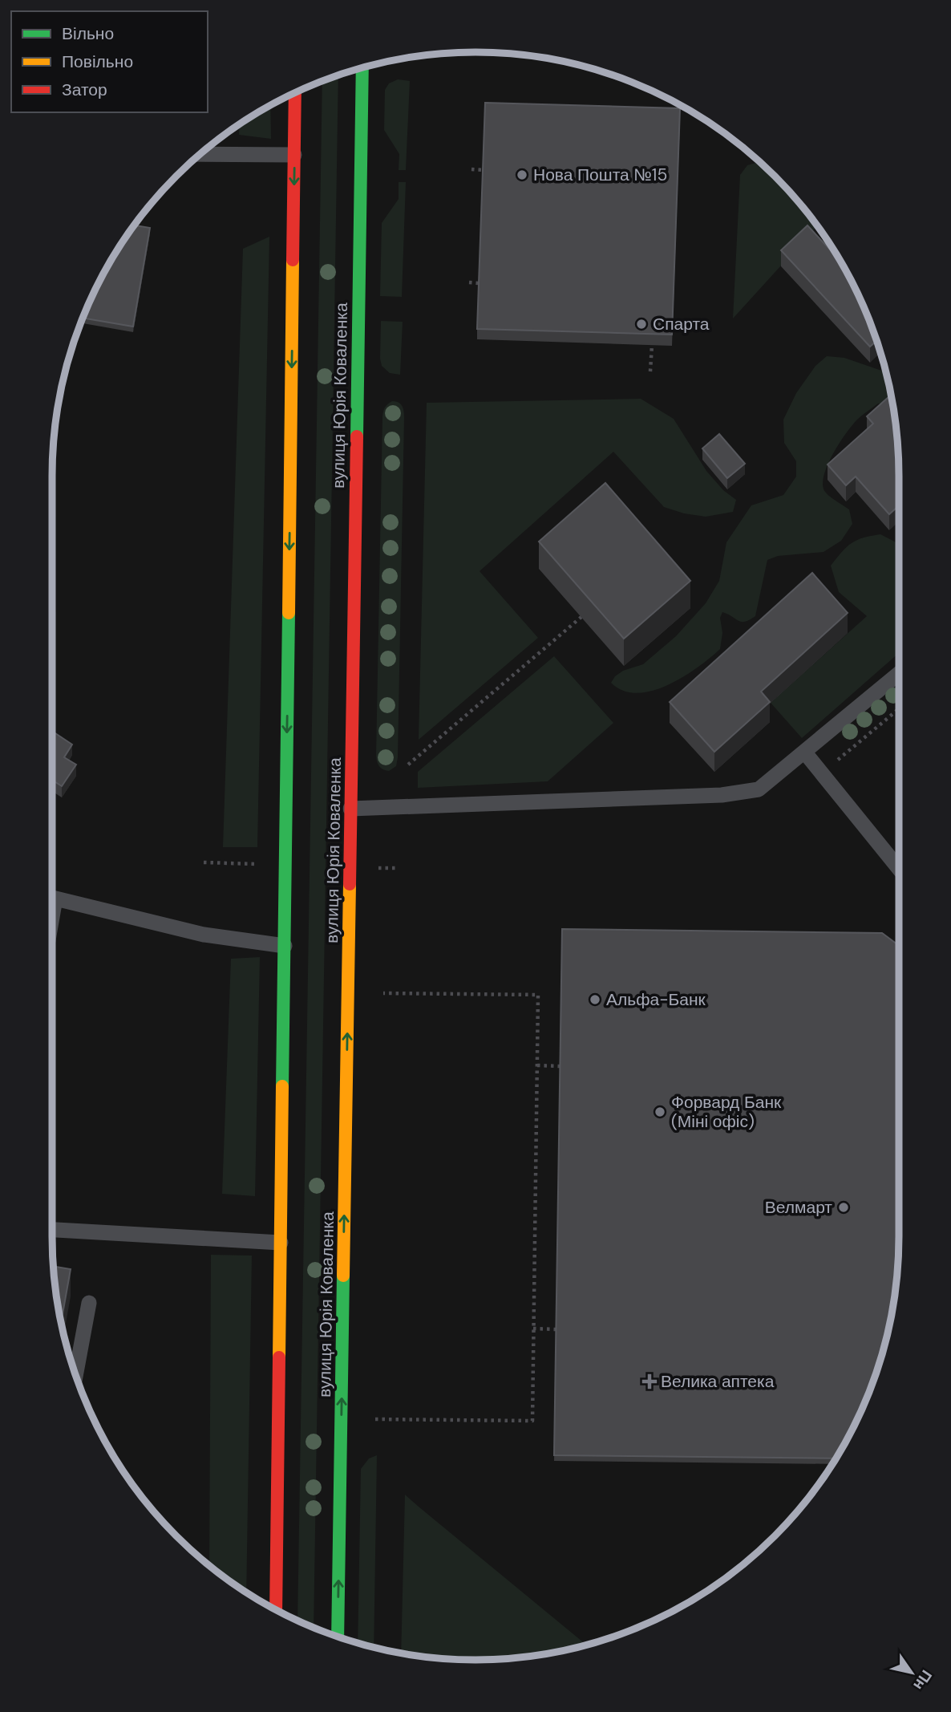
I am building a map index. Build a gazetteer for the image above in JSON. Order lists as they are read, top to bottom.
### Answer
{
  "streets": {
    "main road": ["вулиця Юрія Коваленка"]
  },
  "places": {
    "other": [
      "Нова Пошта №15",
      "Спарта",
      "Альфа-Банк",
      "Форвард Банк (Міні офіс)",
      "Велмарт"
    ],
    "health": ["Велика аптека"]
  },
  "legend": ["Вільно", "Повільно", "Затор"],
  "north": "bottom right"
}
